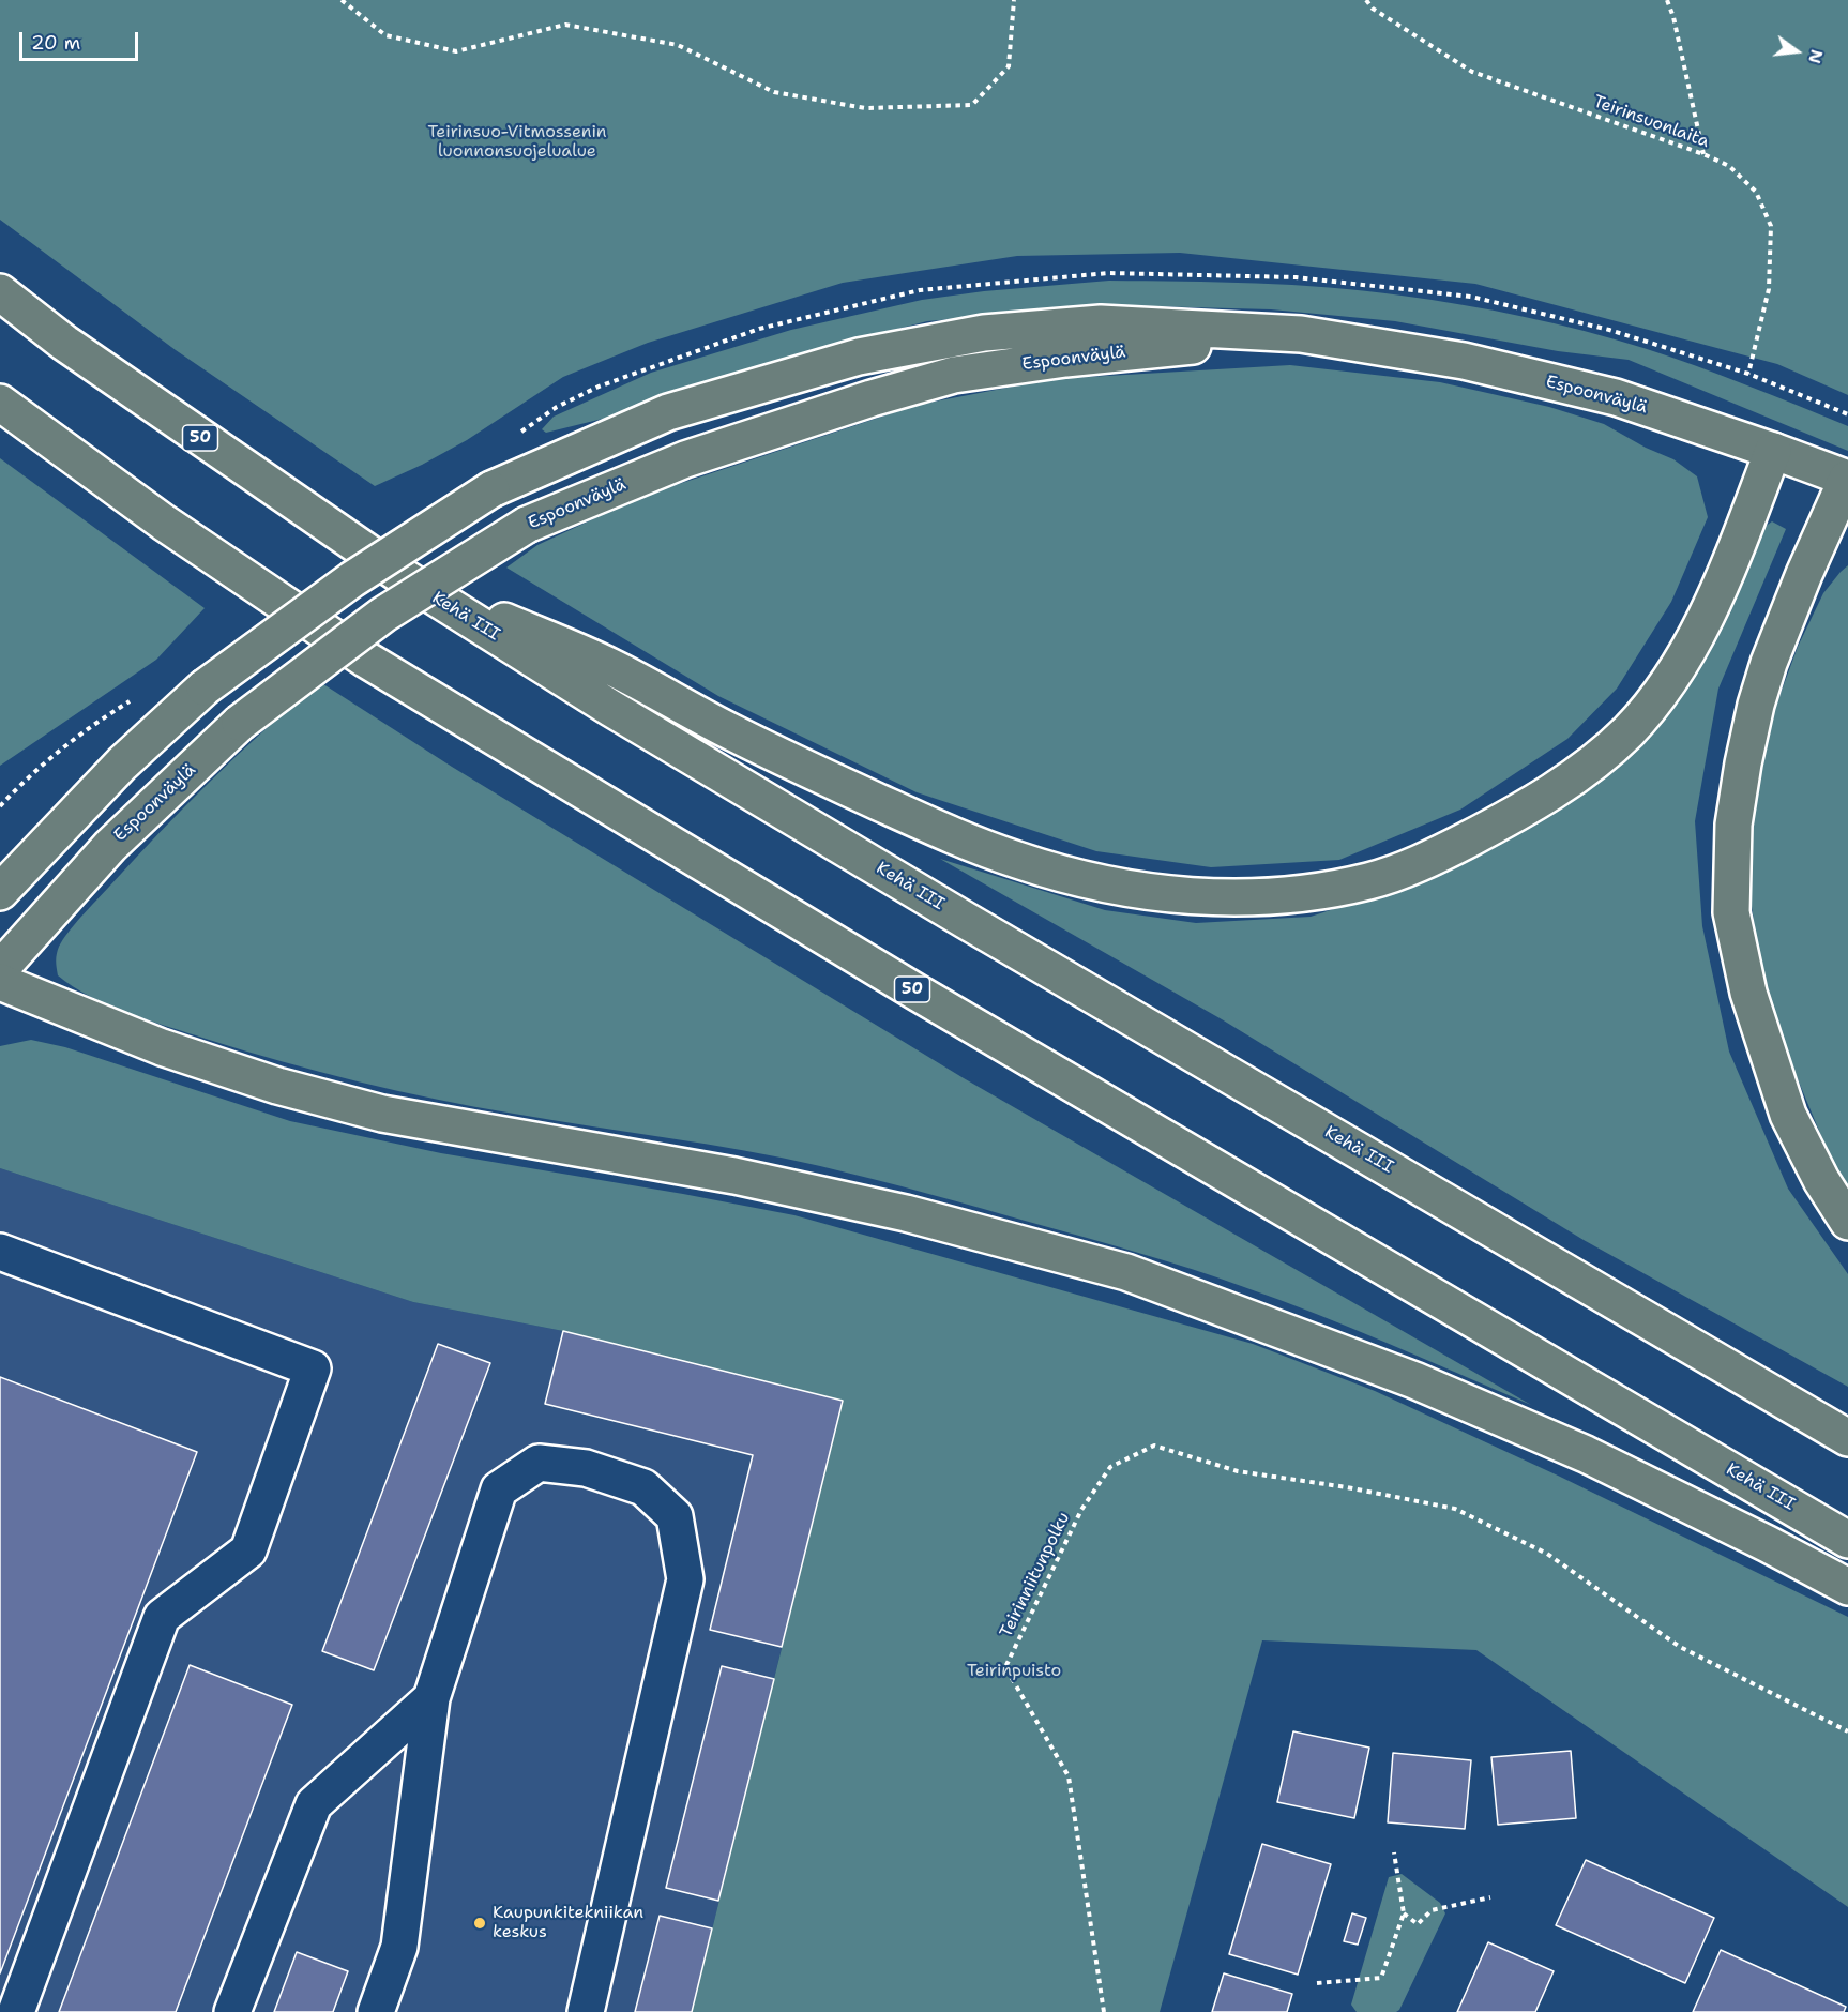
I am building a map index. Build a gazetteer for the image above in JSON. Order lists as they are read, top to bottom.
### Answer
{
  "streets": {
    "main road": ["Espoonväylä", "50", "Kehä III"],
    "path": ["Teirinsuonlaita", "Teirinniitunpolku"]
  },
  "parks": ["Teirinsuo-Vitmossenin luonnonsuojelualue", "Teirinpuisto"],
  "places": ["Kaupunkitekniikan keskus"],
  "scale_bar": "20 m",
  "north": "right"
}
